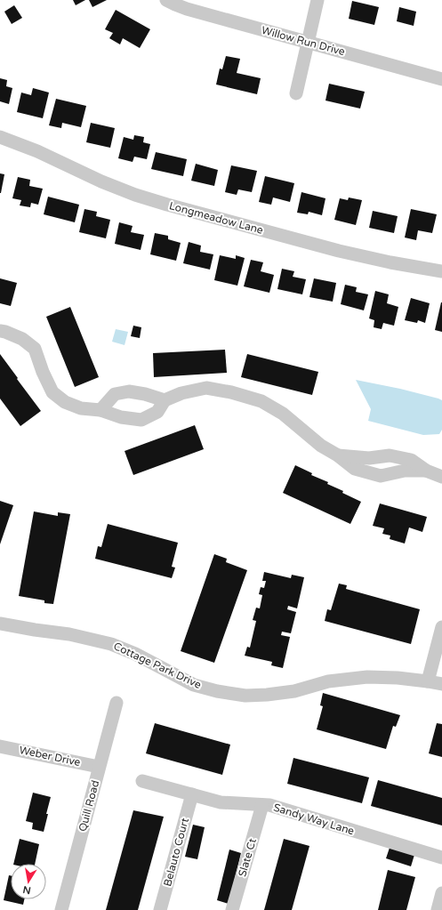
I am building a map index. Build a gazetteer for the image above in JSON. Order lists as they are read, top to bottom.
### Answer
{
  "streets": {
    "street": [
      "Willow Run Drive",
      "Longmeadow Lane",
      "Cottage Park Drive",
      "Weber Drive",
      "Quill Road",
      "Sandy Way Lane",
      "Belauto Court",
      "Slate Ct"
    ]
  },
  "crossings": [
    ["Weber Drive", "Quill Road"],
    ["Sandy Way Lane", "Belauto Court"],
    ["Sandy Way Lane", "Slate Ct"]
  ],
  "north": "bottom"
}
